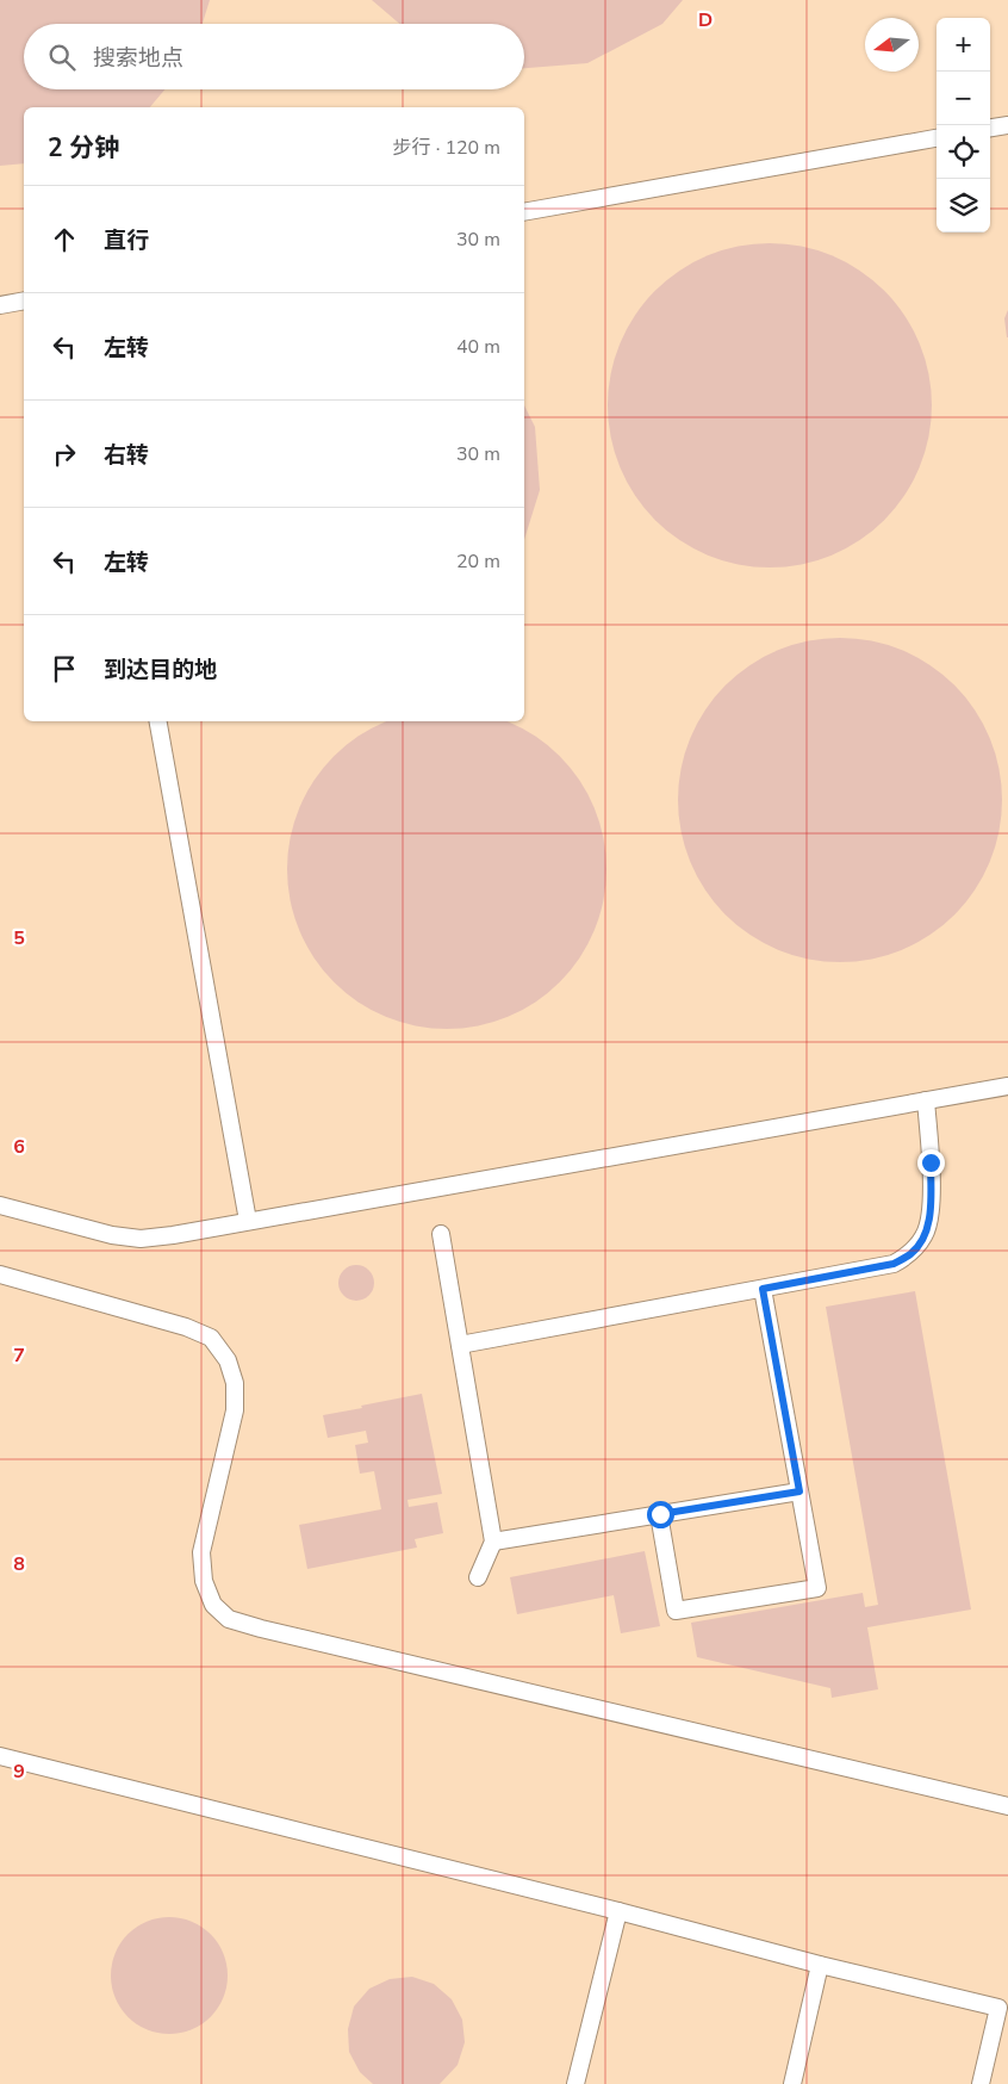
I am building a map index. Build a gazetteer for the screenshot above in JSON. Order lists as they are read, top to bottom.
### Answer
{
  "north": "left",
  "page": {
    "map_buttons": ["+", "−"],
    "search": "搜索地点",
    "heading": ["2 分钟", "步行 · 120 m"],
    "list": [
      ["直行", "30 m"],
      ["左转", "40 m"],
      ["右转", "30 m"],
      ["左转", "20 m"],
      "到达目的地"
    ]
  },
  "grid": {
    "columns": ["D"],
    "rows": [
      "5",
      "6",
      "7",
      "8",
      "9"
    ]
  }
}
